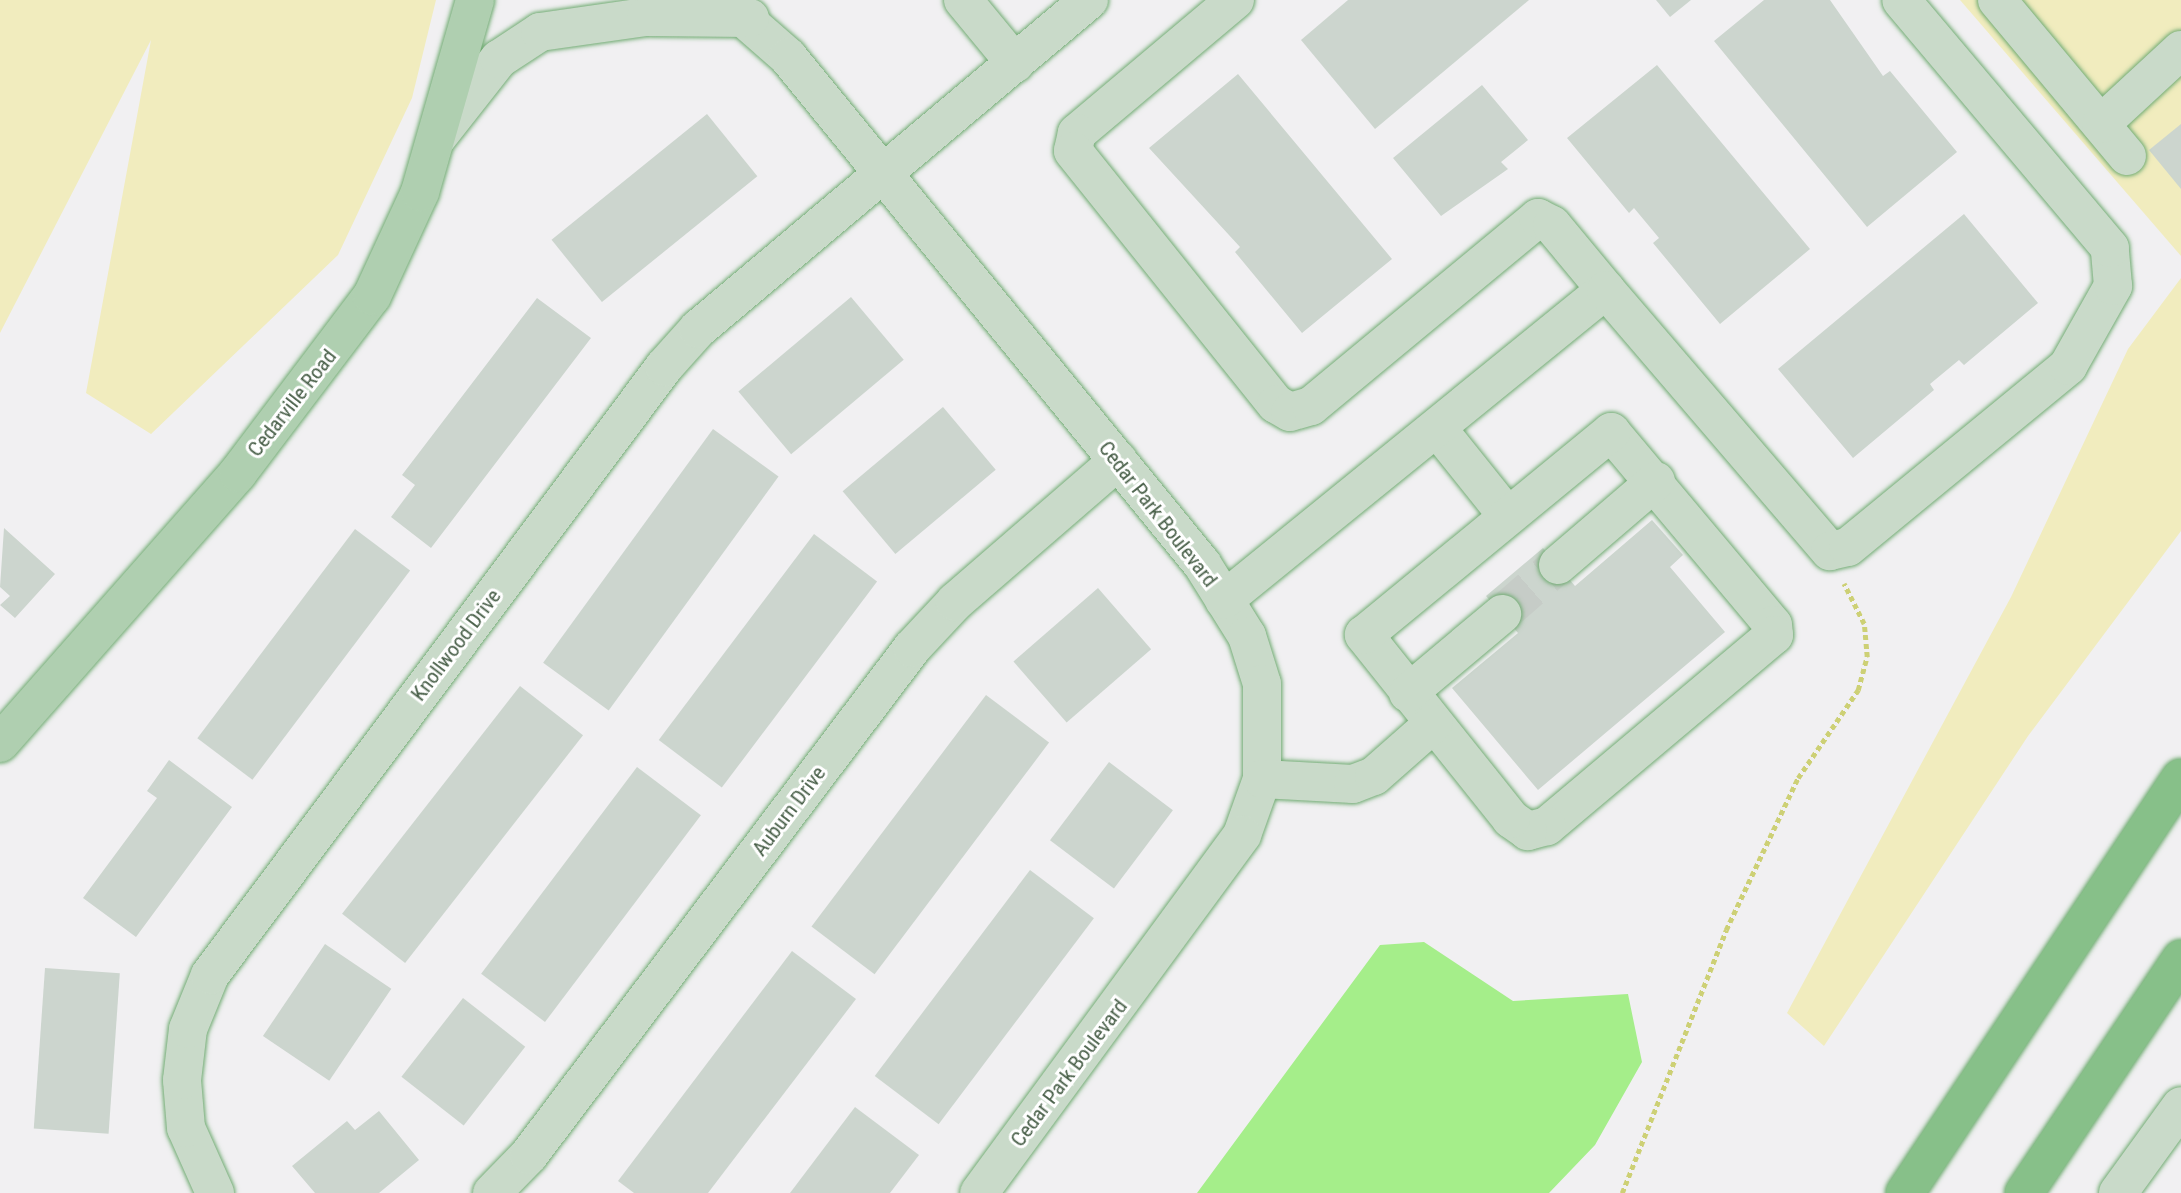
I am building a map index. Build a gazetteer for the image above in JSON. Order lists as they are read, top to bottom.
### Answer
{
  "streets": {
    "main road": ["Cedarville Road"],
    "street": ["Cedar Park Boulevard", "Knollwood Drive", "Auburn Drive"]
  },
  "crossings": [
    ["Cedar Park Boulevard", "Knollwood Drive"],
    ["Cedar Park Boulevard", "Auburn Drive"]
  ]
}
